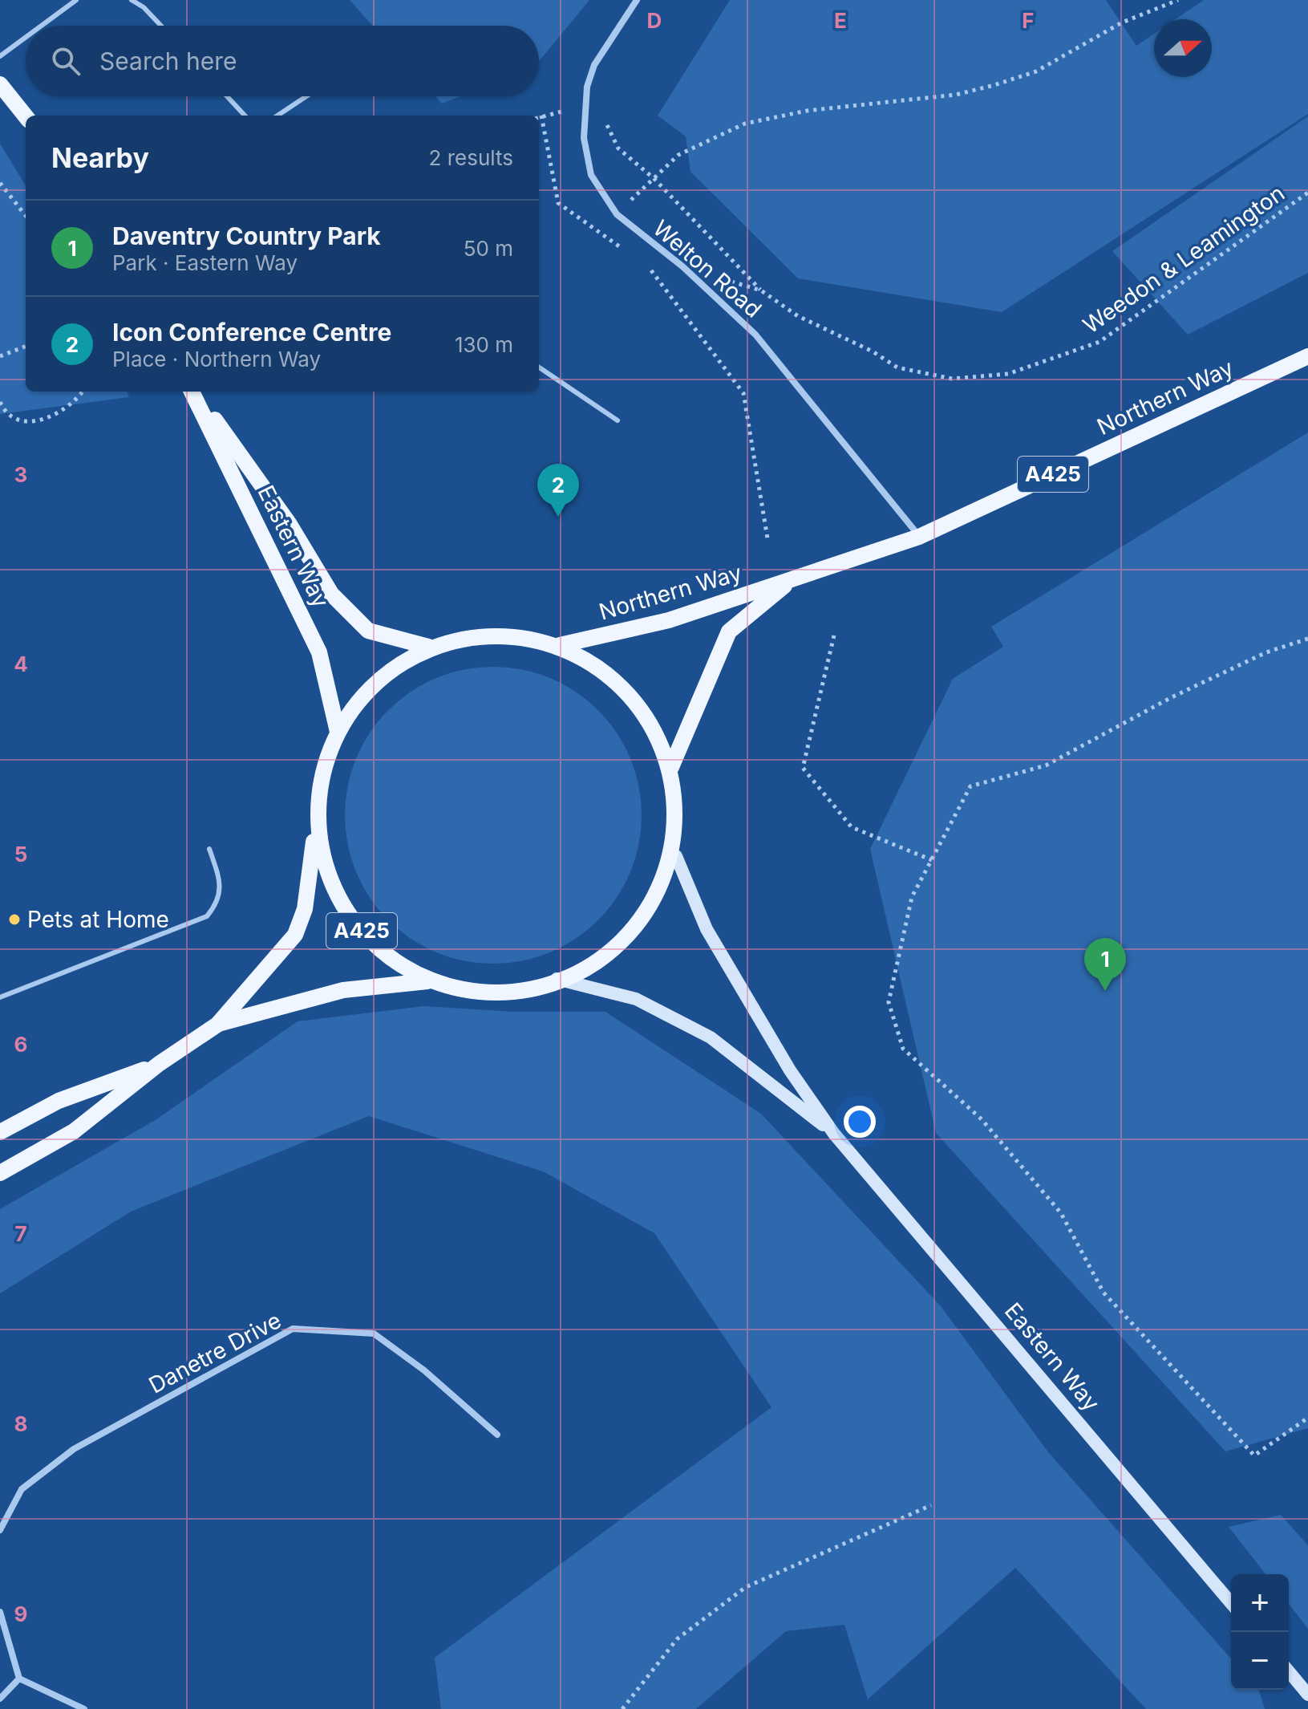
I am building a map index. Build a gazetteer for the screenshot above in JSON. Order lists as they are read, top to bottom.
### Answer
{
  "streets": {
    "main road": ["Northern Way", "A425", "Eastern Way"],
    "street": ["Welton Road", "Danetre Drive"],
    "path": ["Weedon & Leamington"]
  },
  "crossings": [
    ["Welton Road", "Northern Way"],
    ["Northern Way", "A425"],
    ["A425", "Eastern Way"]
  ],
  "places": ["Pets at Home"],
  "north": "right",
  "page": {
    "search": "Search here",
    "heading": ["Nearby", "2 results"],
    "list": [
      {
        "mark": "1",
        "name": "Daventry Country Park",
        "note": "Park · Eastern Way",
        "value": "50 m"
      },
      {
        "mark": "2",
        "name": "Icon Conference Centre",
        "note": "Place · Northern Way",
        "value": "130 m"
      }
    ],
    "pins": ["2", "1"],
    "map_buttons": ["+", "−"]
  },
  "grid": {
    "columns": ["D", "E", "F"],
    "rows": [
      "3",
      "4",
      "5",
      "6",
      "7",
      "8",
      "9"
    ]
  }
}
